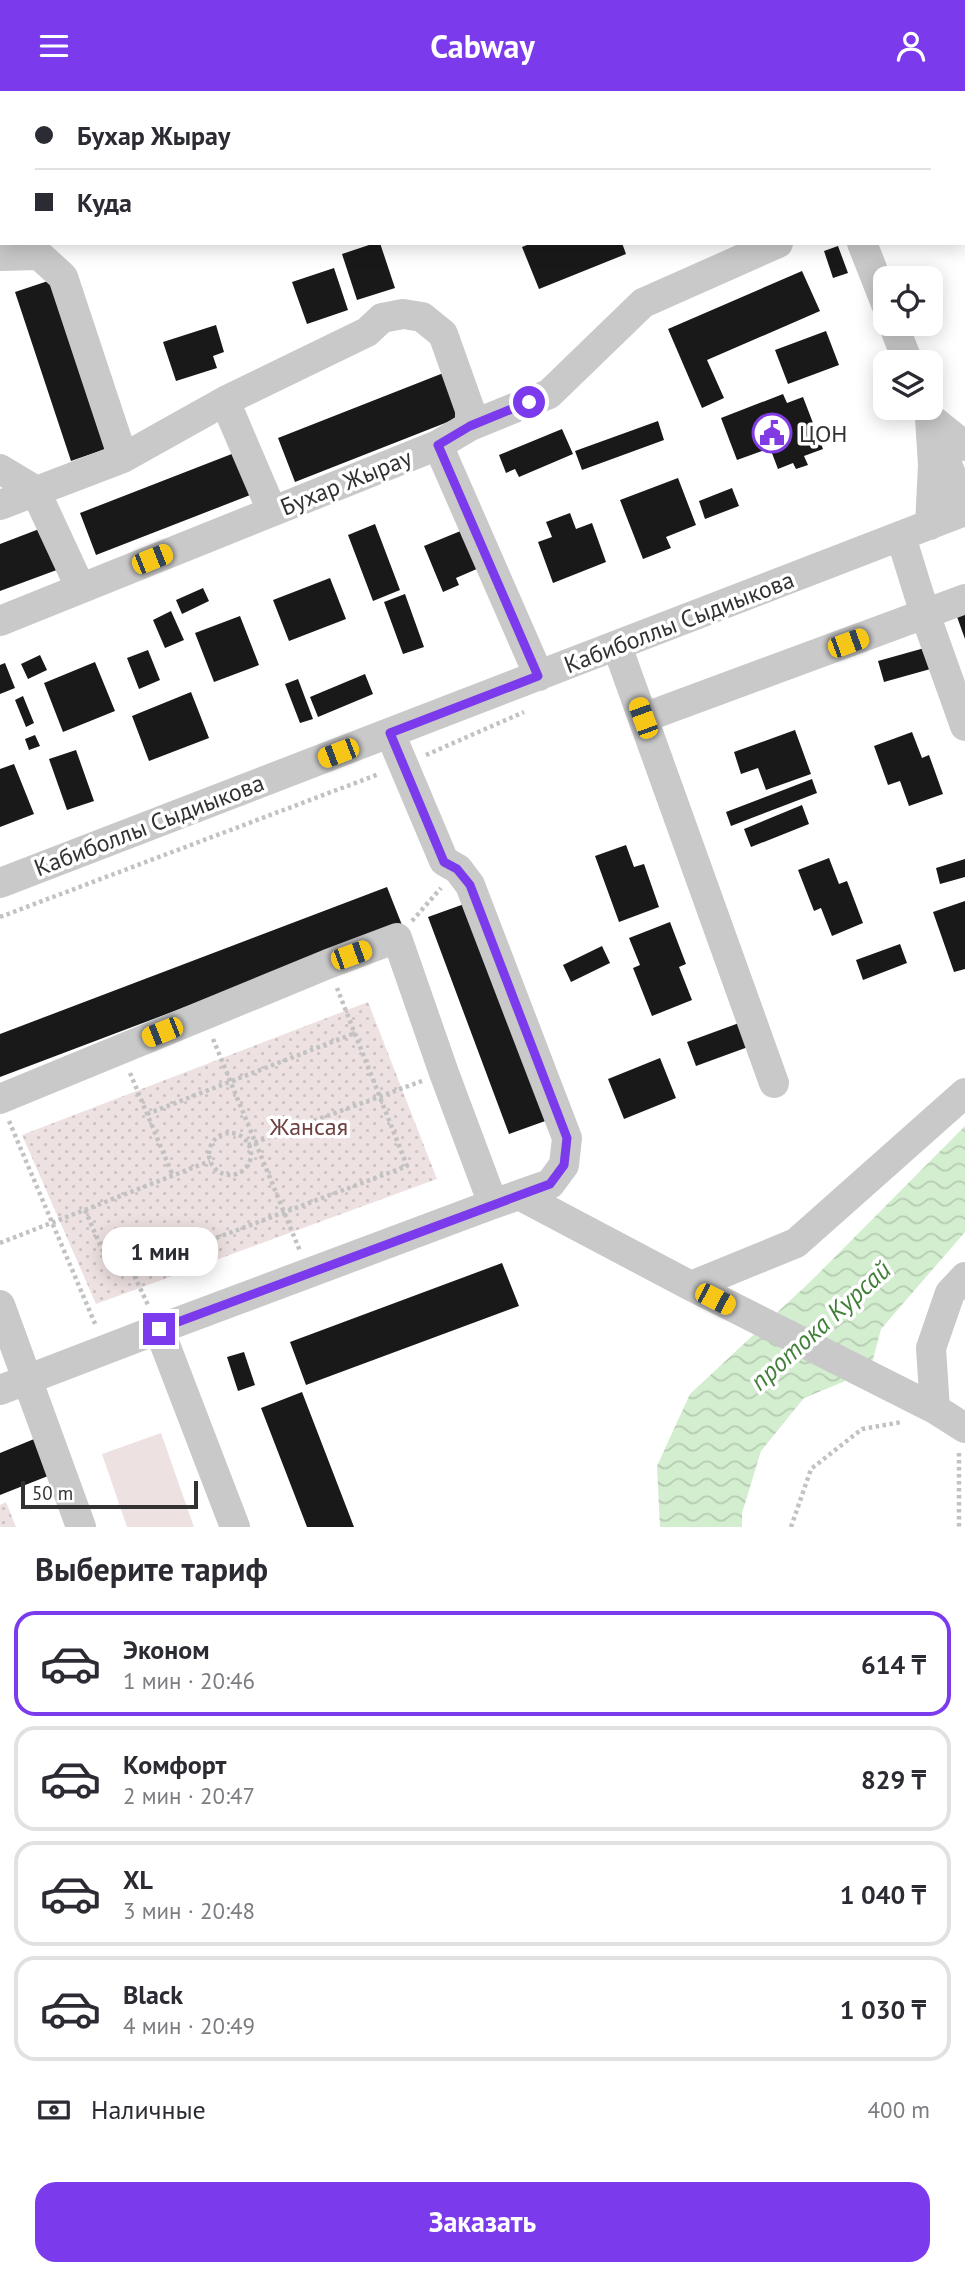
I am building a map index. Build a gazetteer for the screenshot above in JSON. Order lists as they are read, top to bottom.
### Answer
{
  "streets": {
    "street": ["Бухар Жырау", "Кабиболлы Сыдиыкова"]
  },
  "water": ["протока Курсай"],
  "parks": ["Жансая"],
  "places": {
    "public building": ["ЦОН"]
  },
  "scale_bar": "50 m",
  "page": {
    "header": "Cabway",
    "banner": ["Бухар Жырау", "Куда"],
    "bubble": "1 мин",
    "scale": "50 m",
    "heading": "Выберите тариф",
    "list": [
      {
        "name": "Эконом",
        "note": "1 мин · 20:46",
        "value": "614 ₸"
      },
      {
        "name": "Комфорт",
        "note": "2 мин · 20:47",
        "value": "829 ₸"
      },
      {
        "name": "XL",
        "note": "3 мин · 20:48",
        "value": "1 040 ₸"
      },
      {
        "name": "Black",
        "note": "4 мин · 20:49",
        "value": "1 030 ₸"
      }
    ],
    "pay": ["Наличные", "400 m"],
    "buttons": "Заказать"
  }
}
